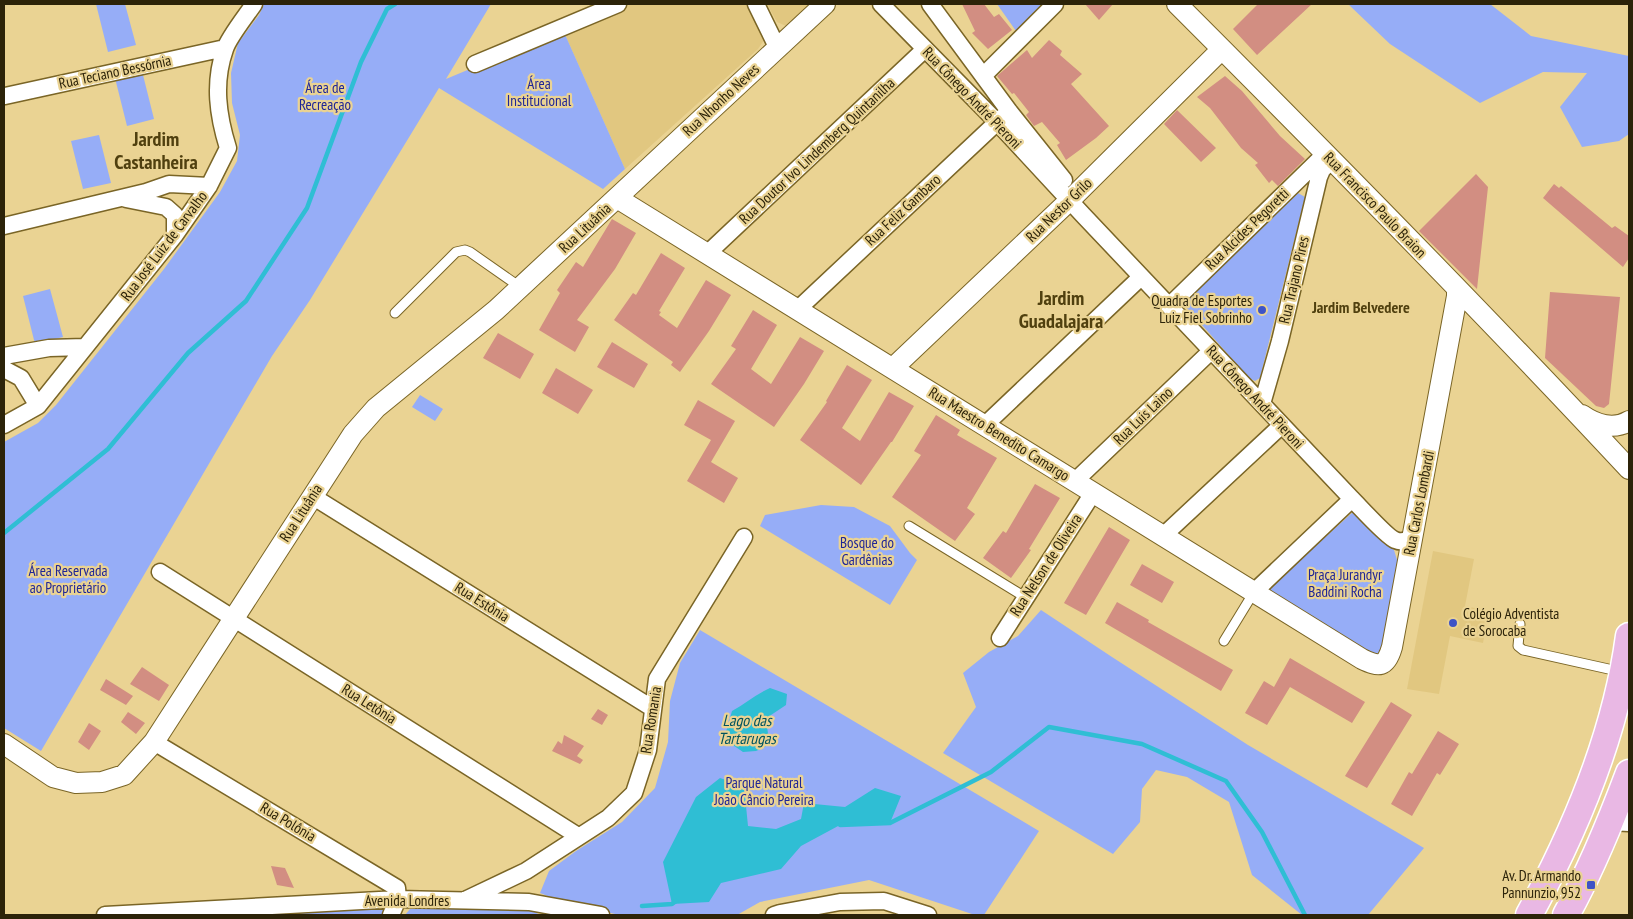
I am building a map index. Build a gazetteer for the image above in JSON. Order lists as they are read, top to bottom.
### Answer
{
  "streets": {
    "street": [
      "Rua Teciano Bessórnia",
      "Rua Cônego André Pieroni",
      "Rua Nhonho Neves",
      "Rua Doutor Ivo Lindemberg Quintanilha",
      "Rua Francisco Paulo Braion",
      "Rua Feliz Gambaro",
      "Rua Nestor Grilo",
      "Rua Lituânia",
      "Rua Alcides Pegoretti",
      "Rua José Luiz de Carvalho",
      "Rua Trajano Pires",
      "Rua Luis Laino",
      "Rua Maestro Benedito Camargo",
      "Rua Carlos Lombardi",
      "Rua Nelson de Oliveira",
      "Rua Estônia",
      "Rua Letônia",
      "Rua Romania",
      "Rua Polônia",
      "Avenida Londres"
    ]
  },
  "crossings": [
    ["Rua Teciano Bessórnia", "Rua José Luiz de Carvalho"],
    ["Rua Cônego André Pieroni", "Rua Doutor Ivo Lindemberg Quintanilha"],
    ["Rua Cônego André Pieroni", "Rua Feliz Gambaro"],
    ["Rua Cônego André Pieroni", "Rua Nestor Grilo"],
    ["Rua Cônego André Pieroni", "Rua Alcides Pegoretti"],
    ["Rua Cônego André Pieroni", "Rua Trajano Pires"],
    ["Rua Cônego André Pieroni", "Rua Luis Laino"],
    ["Rua Cônego André Pieroni", "Rua Carlos Lombardi"],
    ["Rua Nhonho Neves", "Rua Lituânia"],
    ["Rua Nhonho Neves", "Rua Maestro Benedito Camargo"],
    ["Rua Doutor Ivo Lindemberg Quintanilha", "Rua Maestro Benedito Camargo"],
    ["Rua Francisco Paulo Braion", "Rua Nestor Grilo"],
    ["Rua Francisco Paulo Braion", "Rua Alcides Pegoretti"],
    ["Rua Francisco Paulo Braion", "Rua Trajano Pires"],
    ["Rua Francisco Paulo Braion", "Rua Carlos Lombardi"],
    ["Rua Feliz Gambaro", "Rua Maestro Benedito Camargo"],
    ["Rua Nestor Grilo", "Rua Maestro Benedito Camargo"],
    ["Rua Lituânia", "Rua Maestro Benedito Camargo"],
    ["Rua Lituânia", "Rua Estônia"],
    ["Rua Lituânia", "Rua Letônia"],
    ["Rua Lituânia", "Rua Polônia"],
    ["Rua Alcides Pegoretti", "Rua Trajano Pires"],
    ["Rua Luis Laino", "Rua Maestro Benedito Camargo"],
    ["Rua Maestro Benedito Camargo", "Rua Carlos Lombardi"],
    ["Rua Maestro Benedito Camargo", "Rua Nelson de Oliveira"],
    ["Rua Estônia", "Rua Romania"],
    ["Rua Letônia", "Rua Romania"],
    ["Rua Romania", "Avenida Londres"],
    ["Rua Polônia", "Avenida Londres"]
  ],
  "districts": ["Jardim Castanheira", "Jardim Guadalajara", "Jardim Belvedere"],
  "water": ["Lago das Tartarugas"],
  "parks": [
    "Área Institucional",
    "Área de Recreação",
    "Bosque do Gardênias",
    "Área Reservada ao Proprietário",
    "Praça Jurandyr Baddini Rocha",
    "Parque Natural João Câncio Pereira"
  ],
  "places": {
    "other": ["Quadra de Esportes Luiz Fiel Sobrinho", "Colégio Adventista de Sorocaba"],
    "transit": ["Av. Dr. Armando Pannunzio, 952"]
  }
}
